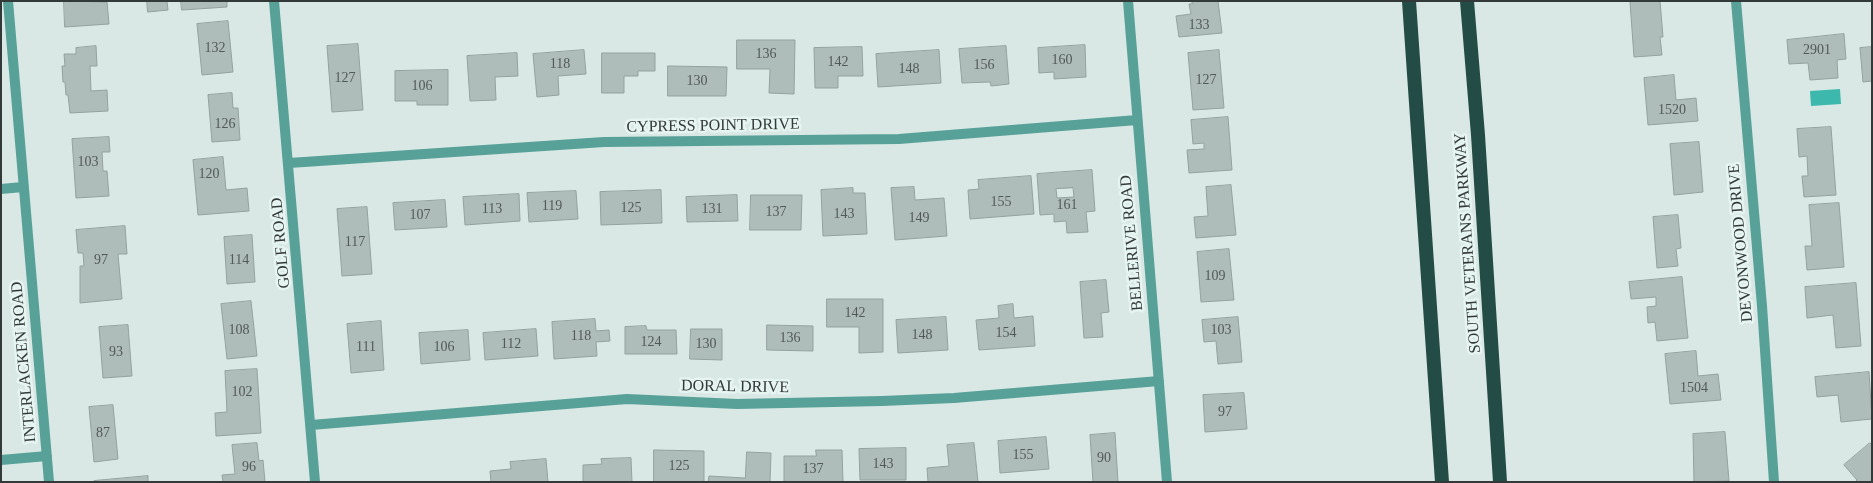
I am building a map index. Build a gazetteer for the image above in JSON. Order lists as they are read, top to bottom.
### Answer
{
  "streets": {
    "highway": ["SOUTH VETERANS PARKWAY"],
    "street": [
      "CYPRESS POINT DRIVE",
      "GOLF ROAD",
      "BELLERIVE ROAD",
      "DEVONWOOD DRIVE",
      "INTERLACKEN ROAD",
      "DORAL DRIVE"
    ]
  },
  "crossings": [
    ["CYPRESS POINT DRIVE", "GOLF ROAD"],
    ["CYPRESS POINT DRIVE", "BELLERIVE ROAD"],
    ["GOLF ROAD", "DORAL DRIVE"],
    ["BELLERIVE ROAD", "DORAL DRIVE"]
  ],
  "house_numbers": [
    "133",
    "132",
    "2901",
    "136",
    "160",
    "142",
    "118",
    "156",
    "148",
    "127",
    "127",
    "130",
    "106",
    "1520",
    "126",
    "103",
    "120",
    "155",
    "161",
    "119",
    "125",
    "113",
    "131",
    "137",
    "143",
    "107",
    "149",
    "117",
    "97",
    "114",
    "109",
    "142",
    "108",
    "103",
    "154",
    "148",
    "118",
    "136",
    "124",
    "112",
    "130",
    "111",
    "106",
    "93",
    "1504",
    "102",
    "97",
    "87",
    "155",
    "90",
    "143",
    "125",
    "96",
    "137"
  ]
}
